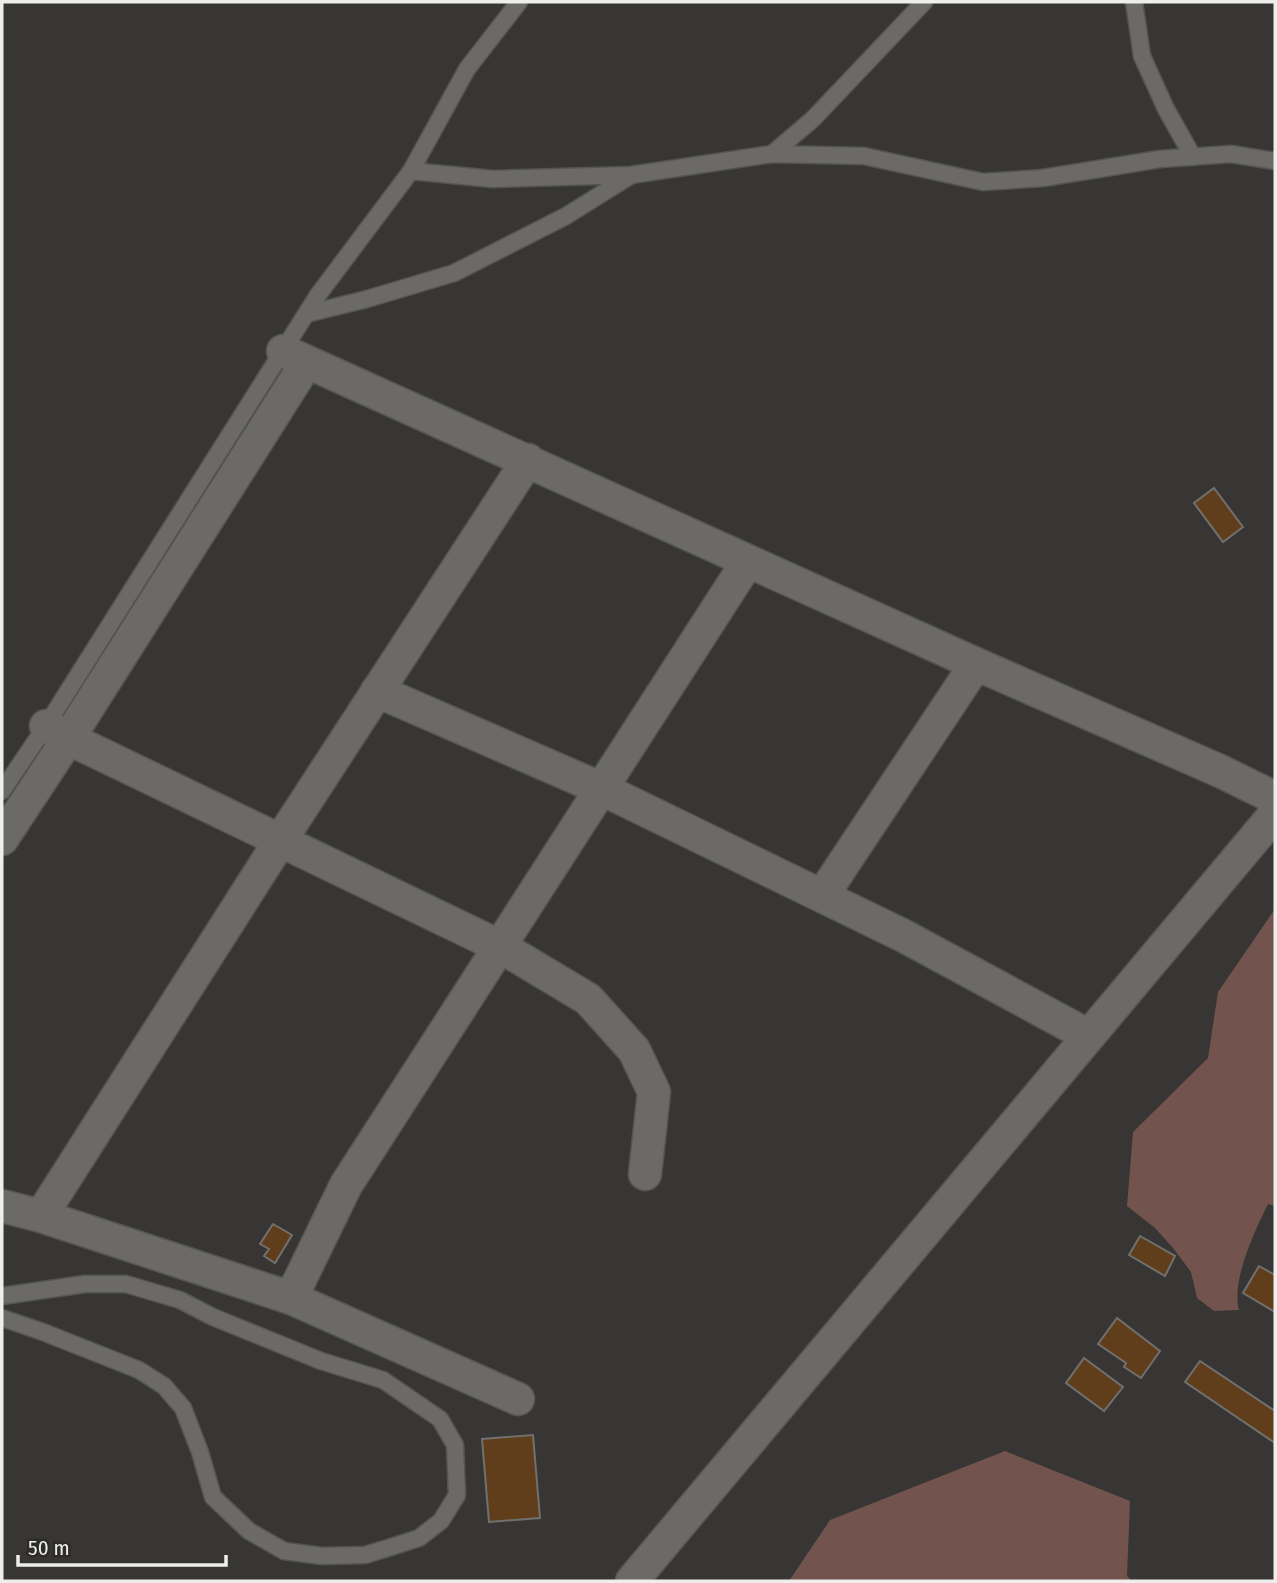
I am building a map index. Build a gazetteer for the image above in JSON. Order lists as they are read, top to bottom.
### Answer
{
  "scale_bar": "50 m"
}
